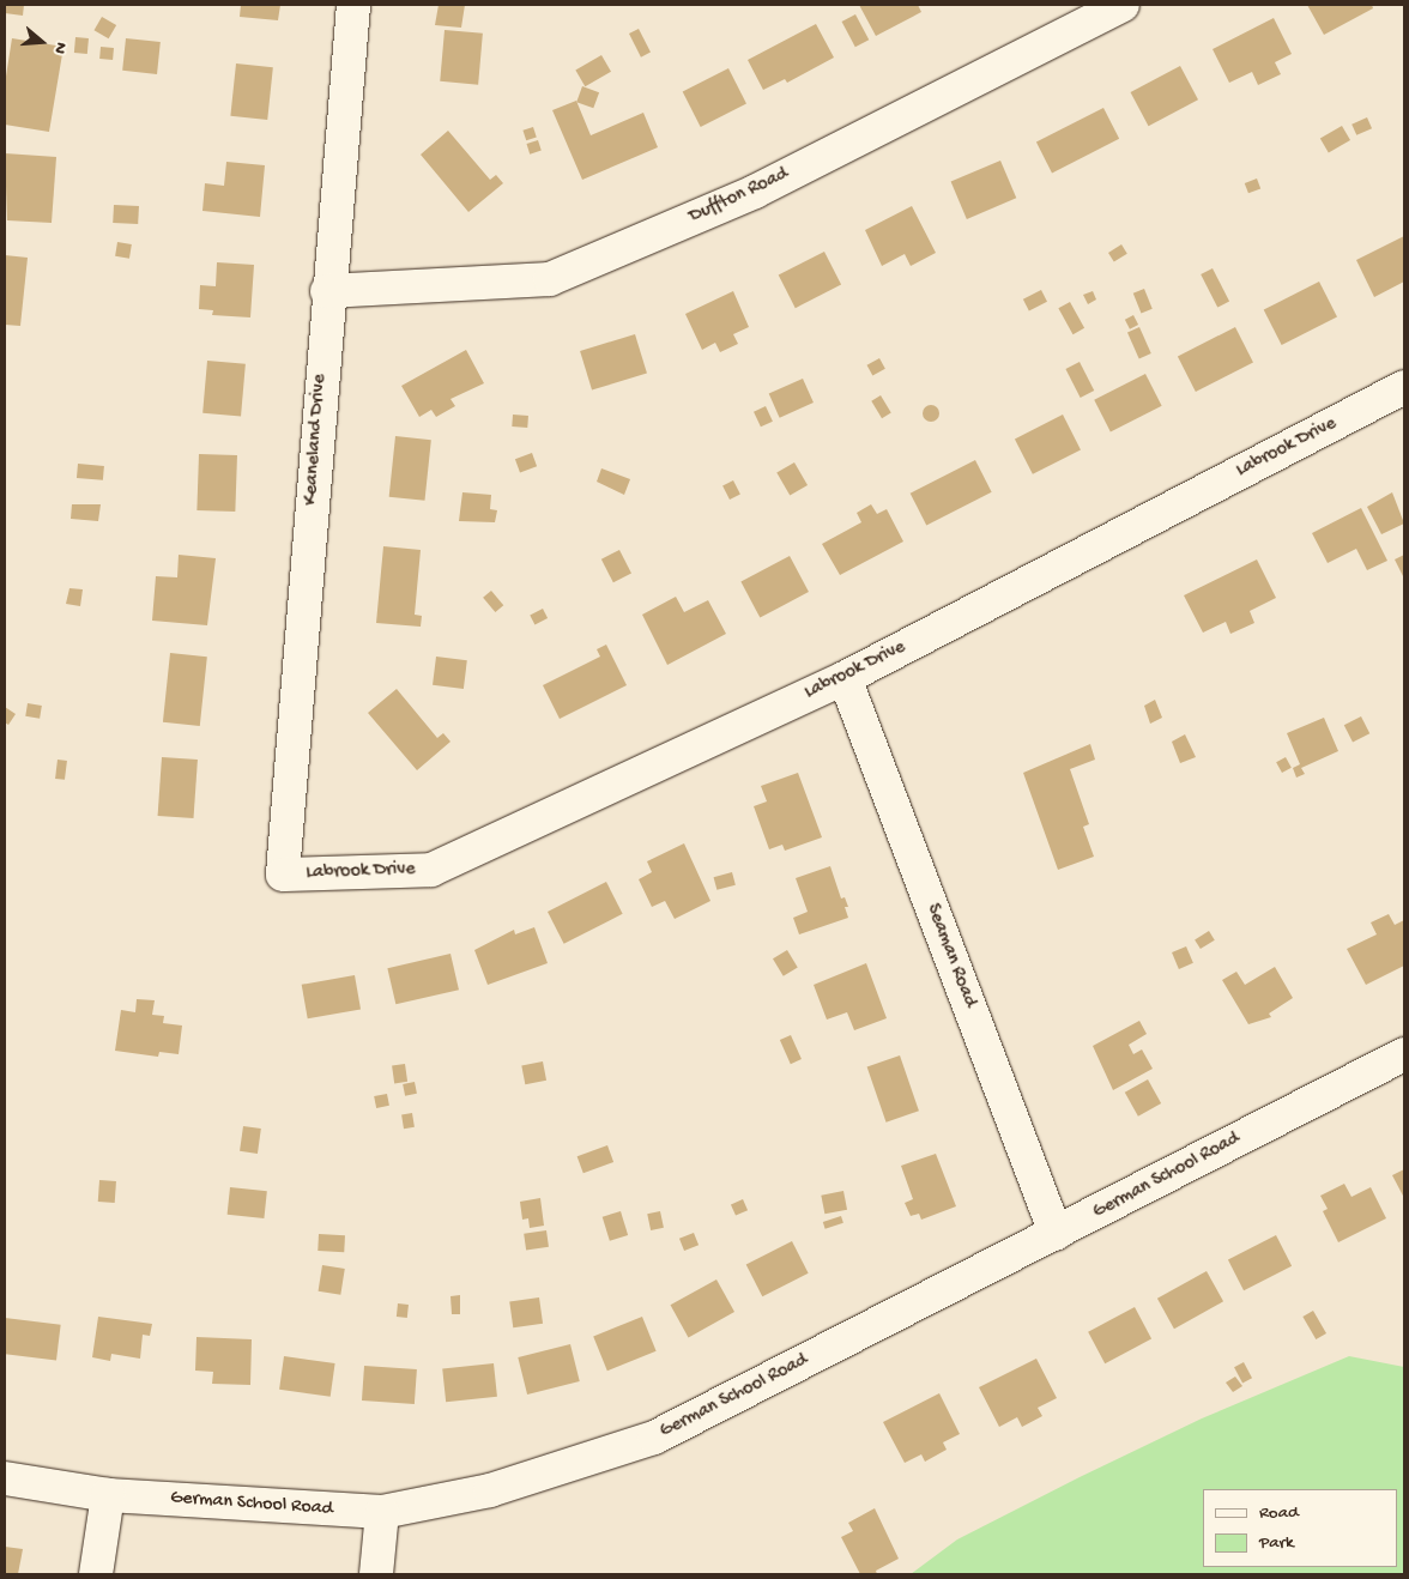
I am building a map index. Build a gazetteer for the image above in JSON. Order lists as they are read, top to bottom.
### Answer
{
  "streets": {
    "street": [
      "Duffton Road",
      "Keaneland Drive",
      "Labrook Drive",
      "Seaman Road",
      "German School Road"
    ]
  },
  "crossings": [
    ["Duffton Road", "Keaneland Drive"],
    ["Keaneland Drive", "Labrook Drive"],
    ["Labrook Drive", "Seaman Road"],
    ["Seaman Road", "German School Road"]
  ],
  "legend": ["Road", "Park"],
  "north": "right"
}
